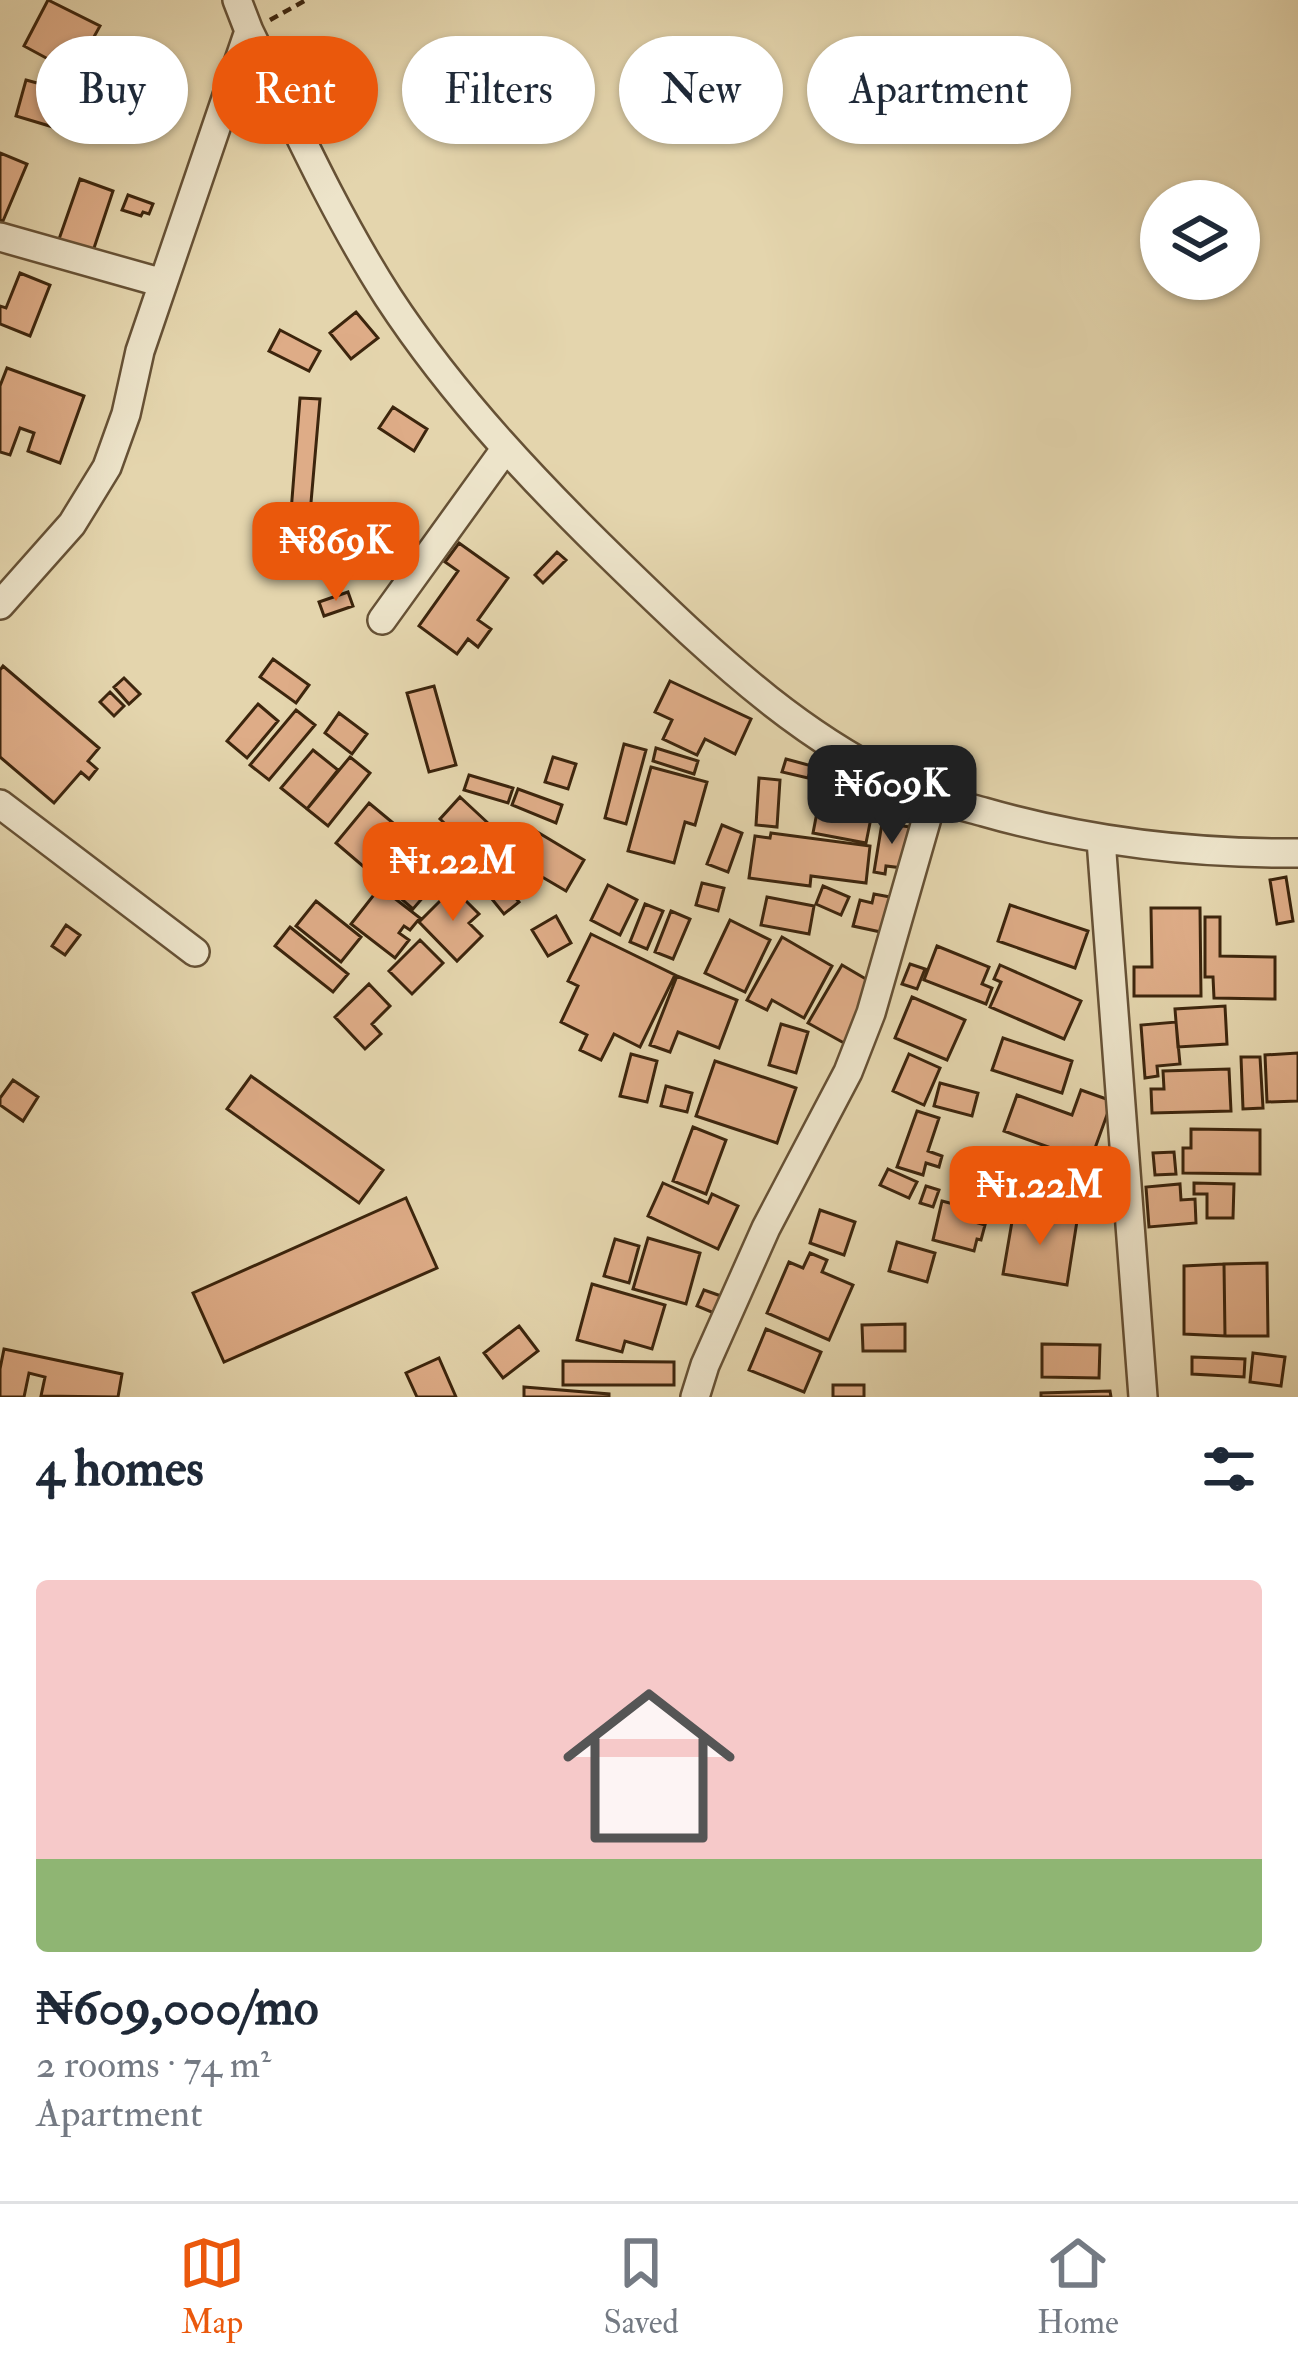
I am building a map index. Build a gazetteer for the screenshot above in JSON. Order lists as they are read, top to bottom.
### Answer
{
  "page": {
    "chip": [
      "Buy",
      "Rent",
      "Filters",
      "New",
      "Apartment"
    ],
    "price": [
      "₦869K",
      "₦609K",
      "₦1.22M",
      "₦1.22M"
    ],
    "heading": "4 homes",
    "list": [
      {
        "name": "₦609,000/mo",
        "note": "2 rooms · 74 m² · Apartment"
      }
    ],
    "tabs": ["Map", "Saved", "Home"]
  }
}
